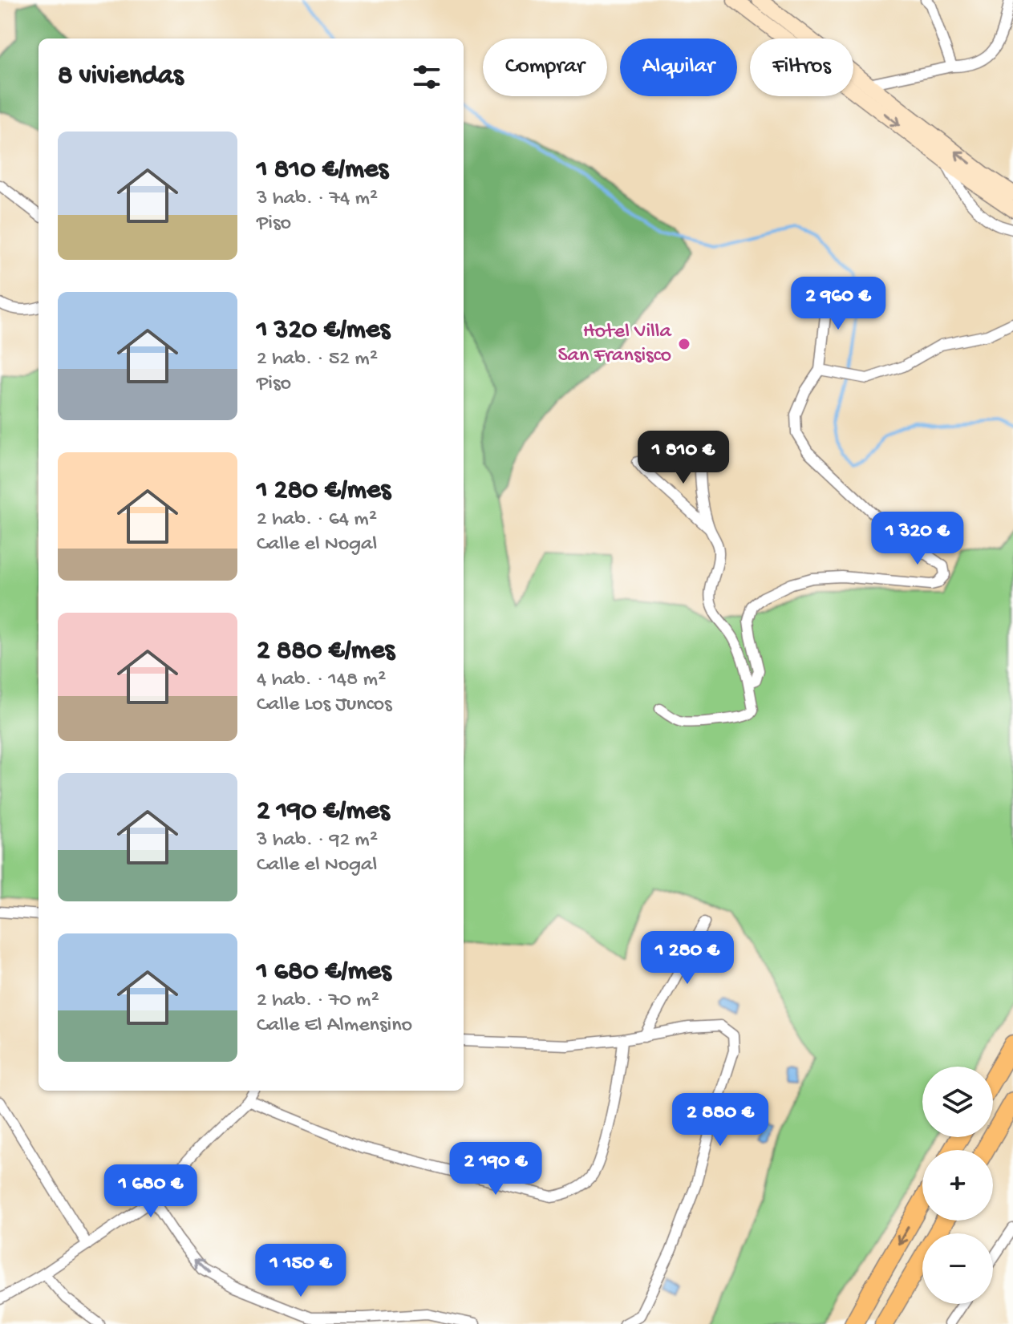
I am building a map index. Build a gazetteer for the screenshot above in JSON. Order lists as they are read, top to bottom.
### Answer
{
  "places": ["Hotel Villa San Fransisco"],
  "page": {
    "chip": ["Comprar", "Alquilar", "Filtros"],
    "heading": "8 viviendas",
    "list": [
      {
        "name": "1 810 €/mes",
        "note": "3 hab. · 74 m² · Piso"
      },
      {
        "name": "1 320 €/mes",
        "note": "2 hab. · 52 m² · Piso"
      },
      {
        "name": "1 280 €/mes",
        "note": "2 hab. · 64 m² · Calle el Nogal"
      },
      {
        "name": "2 880 €/mes",
        "note": "4 hab. · 148 m² · Calle Los Juncos"
      },
      {
        "name": "2 190 €/mes",
        "note": "3 hab. · 92 m² · Calle el Nogal"
      },
      {
        "name": "1 680 €/mes",
        "note": "2 hab. · 70 m² · Calle El Almensino"
      }
    ],
    "price": [
      "2 960 €",
      "1 810 €",
      "1 320 €",
      "1 280 €",
      "2 880 €",
      "2 190 €",
      "1 680 €",
      "1 150 €"
    ],
    "map_buttons": ["+", "−"]
  }
}
